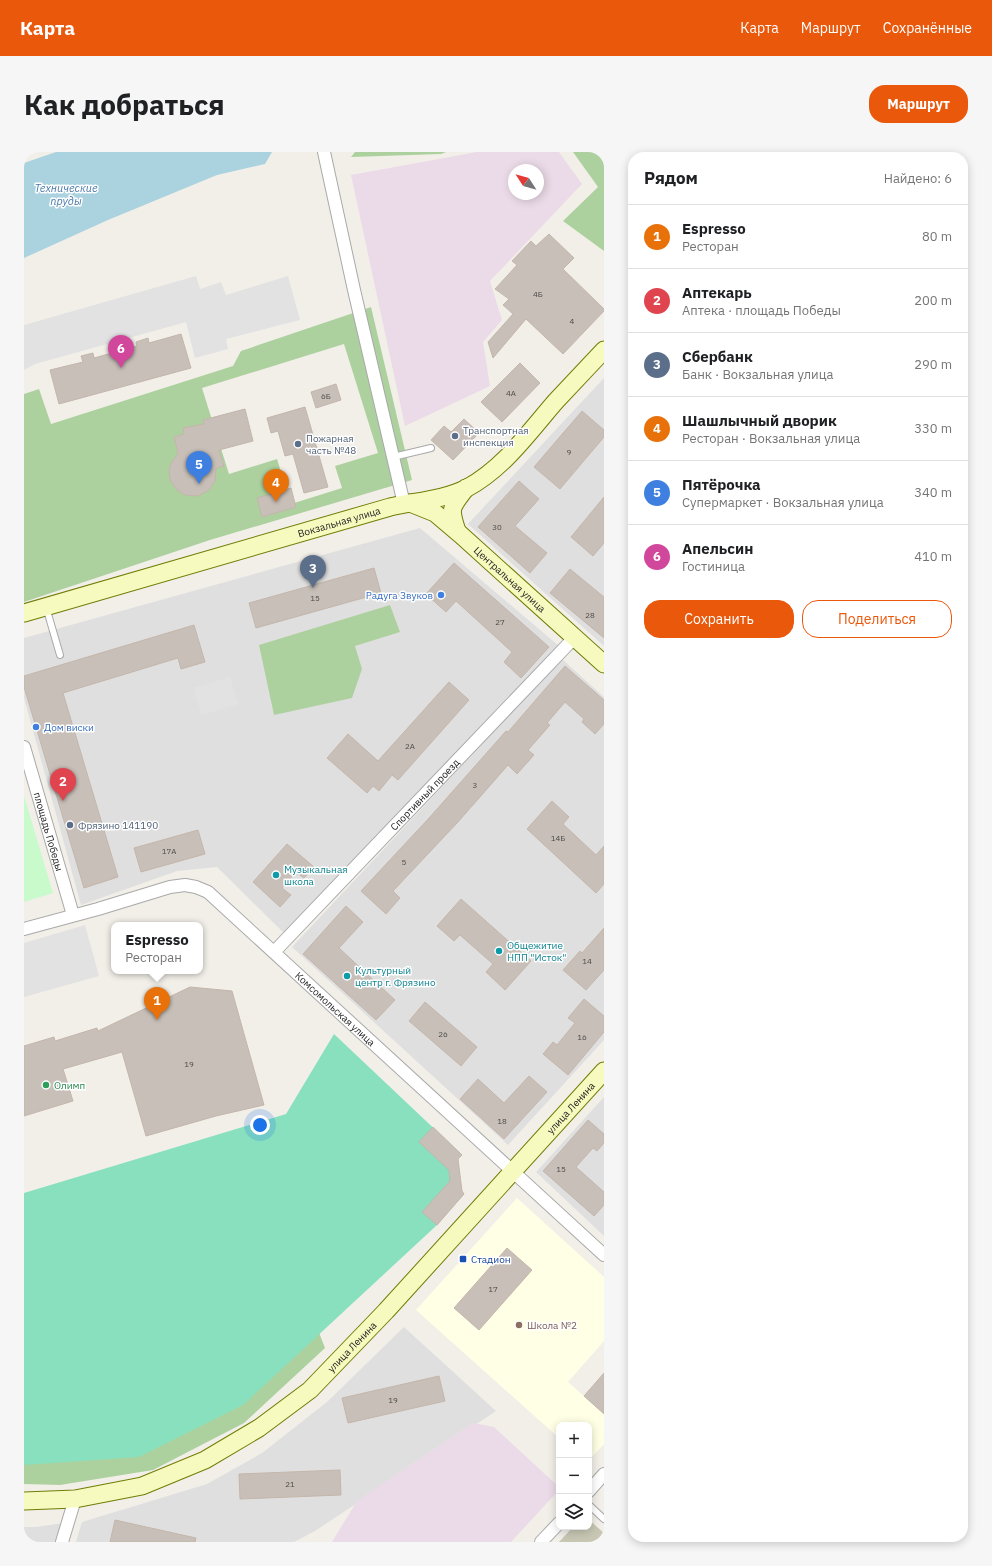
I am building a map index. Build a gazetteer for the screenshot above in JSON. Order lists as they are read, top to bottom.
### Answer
{
  "streets": {
    "street": [
      "Вокзальная улица",
      "Центральная улица",
      "Спортивный проезд",
      "площадь Победы",
      "Комсомольская улица",
      "улица Ленина"
    ]
  },
  "crossings": [
    ["Вокзальная улица", "Центральная улица"],
    ["Центральная улица", "Спортивный проезд"],
    ["Спортивный проезд", "Комсомольская улица"],
    ["площадь Победы", "Комсомольская улица"],
    ["Комсомольская улица", "улица Ленина"]
  ],
  "water": ["Технические пруды"],
  "places": {
    "other": [
      "Транспортная инспекция",
      "Пожарная часть №48",
      "Радуга Звуков",
      "Дом виски",
      "Фрязино 141190",
      "Музыкальная школа",
      "Общежитие НПП \"Исток\"",
      "Культурный центр г. Фрязино",
      "Олимп",
      "Школа №2"
    ],
    "transit": ["Стадион"]
  },
  "house_numbers": [
    "4Б",
    "4",
    "4А",
    "6Б",
    "9",
    "30",
    "15",
    "28",
    "27",
    "2А",
    "3",
    "14Б",
    "17А",
    "5",
    "14",
    "26",
    "16",
    "19",
    "18",
    "15",
    "17",
    "19",
    "21"
  ],
  "north": "top left",
  "page": {
    "header": "Карта",
    "nav": ["Карта", "Маршрут", "Сохранённые"],
    "buttons": [
      "Маршрут",
      ["Сохранить", "Поделиться"]
    ],
    "title": "Как добраться",
    "heading": ["Рядом", "Найдено: 6"],
    "list": [
      {
        "mark": "1",
        "name": "Espresso",
        "note": "Ресторан",
        "value": "80 m"
      },
      {
        "mark": "2",
        "name": "Аптекарь",
        "note": "Аптека · площадь Победы",
        "value": "200 m"
      },
      {
        "mark": "3",
        "name": "Сбербанк",
        "note": "Банк · Вокзальная улица",
        "value": "290 m"
      },
      {
        "mark": "4",
        "name": "Шашлычный дворик",
        "note": "Ресторан · Вокзальная улица",
        "value": "330 m"
      },
      {
        "mark": "5",
        "name": "Пятёрочка",
        "note": "Супермаркет · Вокзальная улица",
        "value": "340 m"
      },
      {
        "mark": "6",
        "name": "Апельсин",
        "note": "Гостиница",
        "value": "410 m"
      }
    ],
    "pins": [
      "6",
      "5",
      "4",
      "3",
      "2",
      "1"
    ],
    "popup": ["Espresso", "Ресторан"],
    "map_buttons": ["+", "−"]
  }
}
